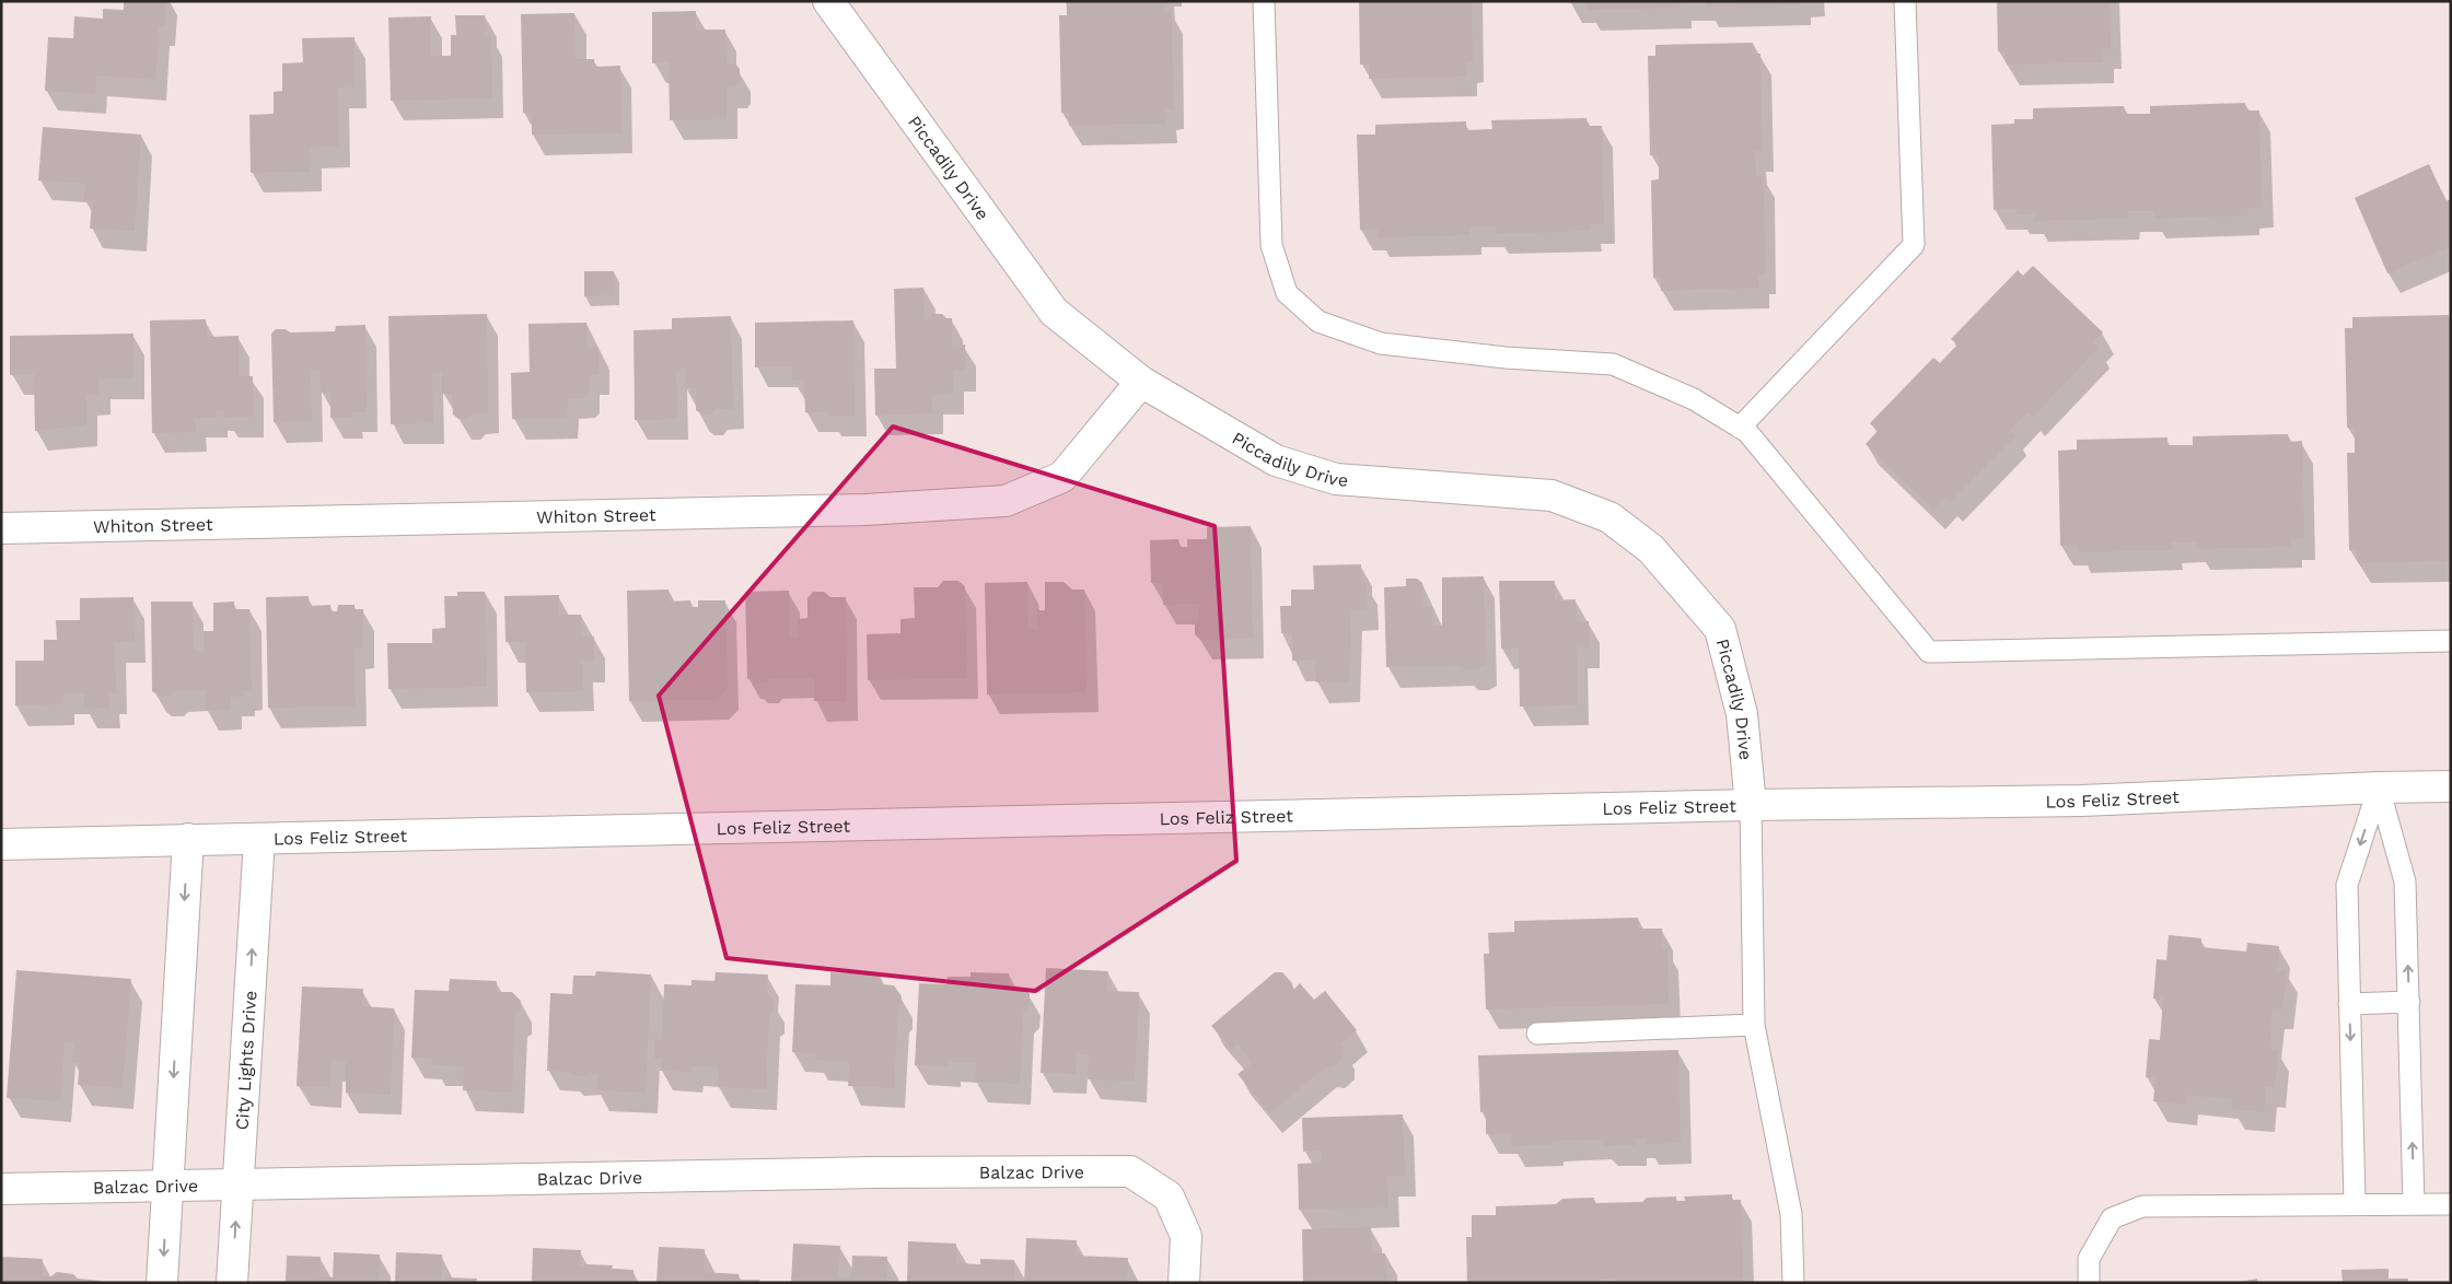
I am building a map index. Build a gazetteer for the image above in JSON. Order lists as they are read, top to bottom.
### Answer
{
  "streets": {
    "street": [
      "Piccadily Drive",
      "Whiton Street",
      "Los Feliz Street",
      "City Lights Drive",
      "Balzac Drive"
    ]
  },
  "crossings": [
    ["Piccadily Drive", "Whiton Street"],
    ["Piccadily Drive", "Los Feliz Street"],
    ["Los Feliz Street", "City Lights Drive"],
    ["City Lights Drive", "Balzac Drive"]
  ]
}
